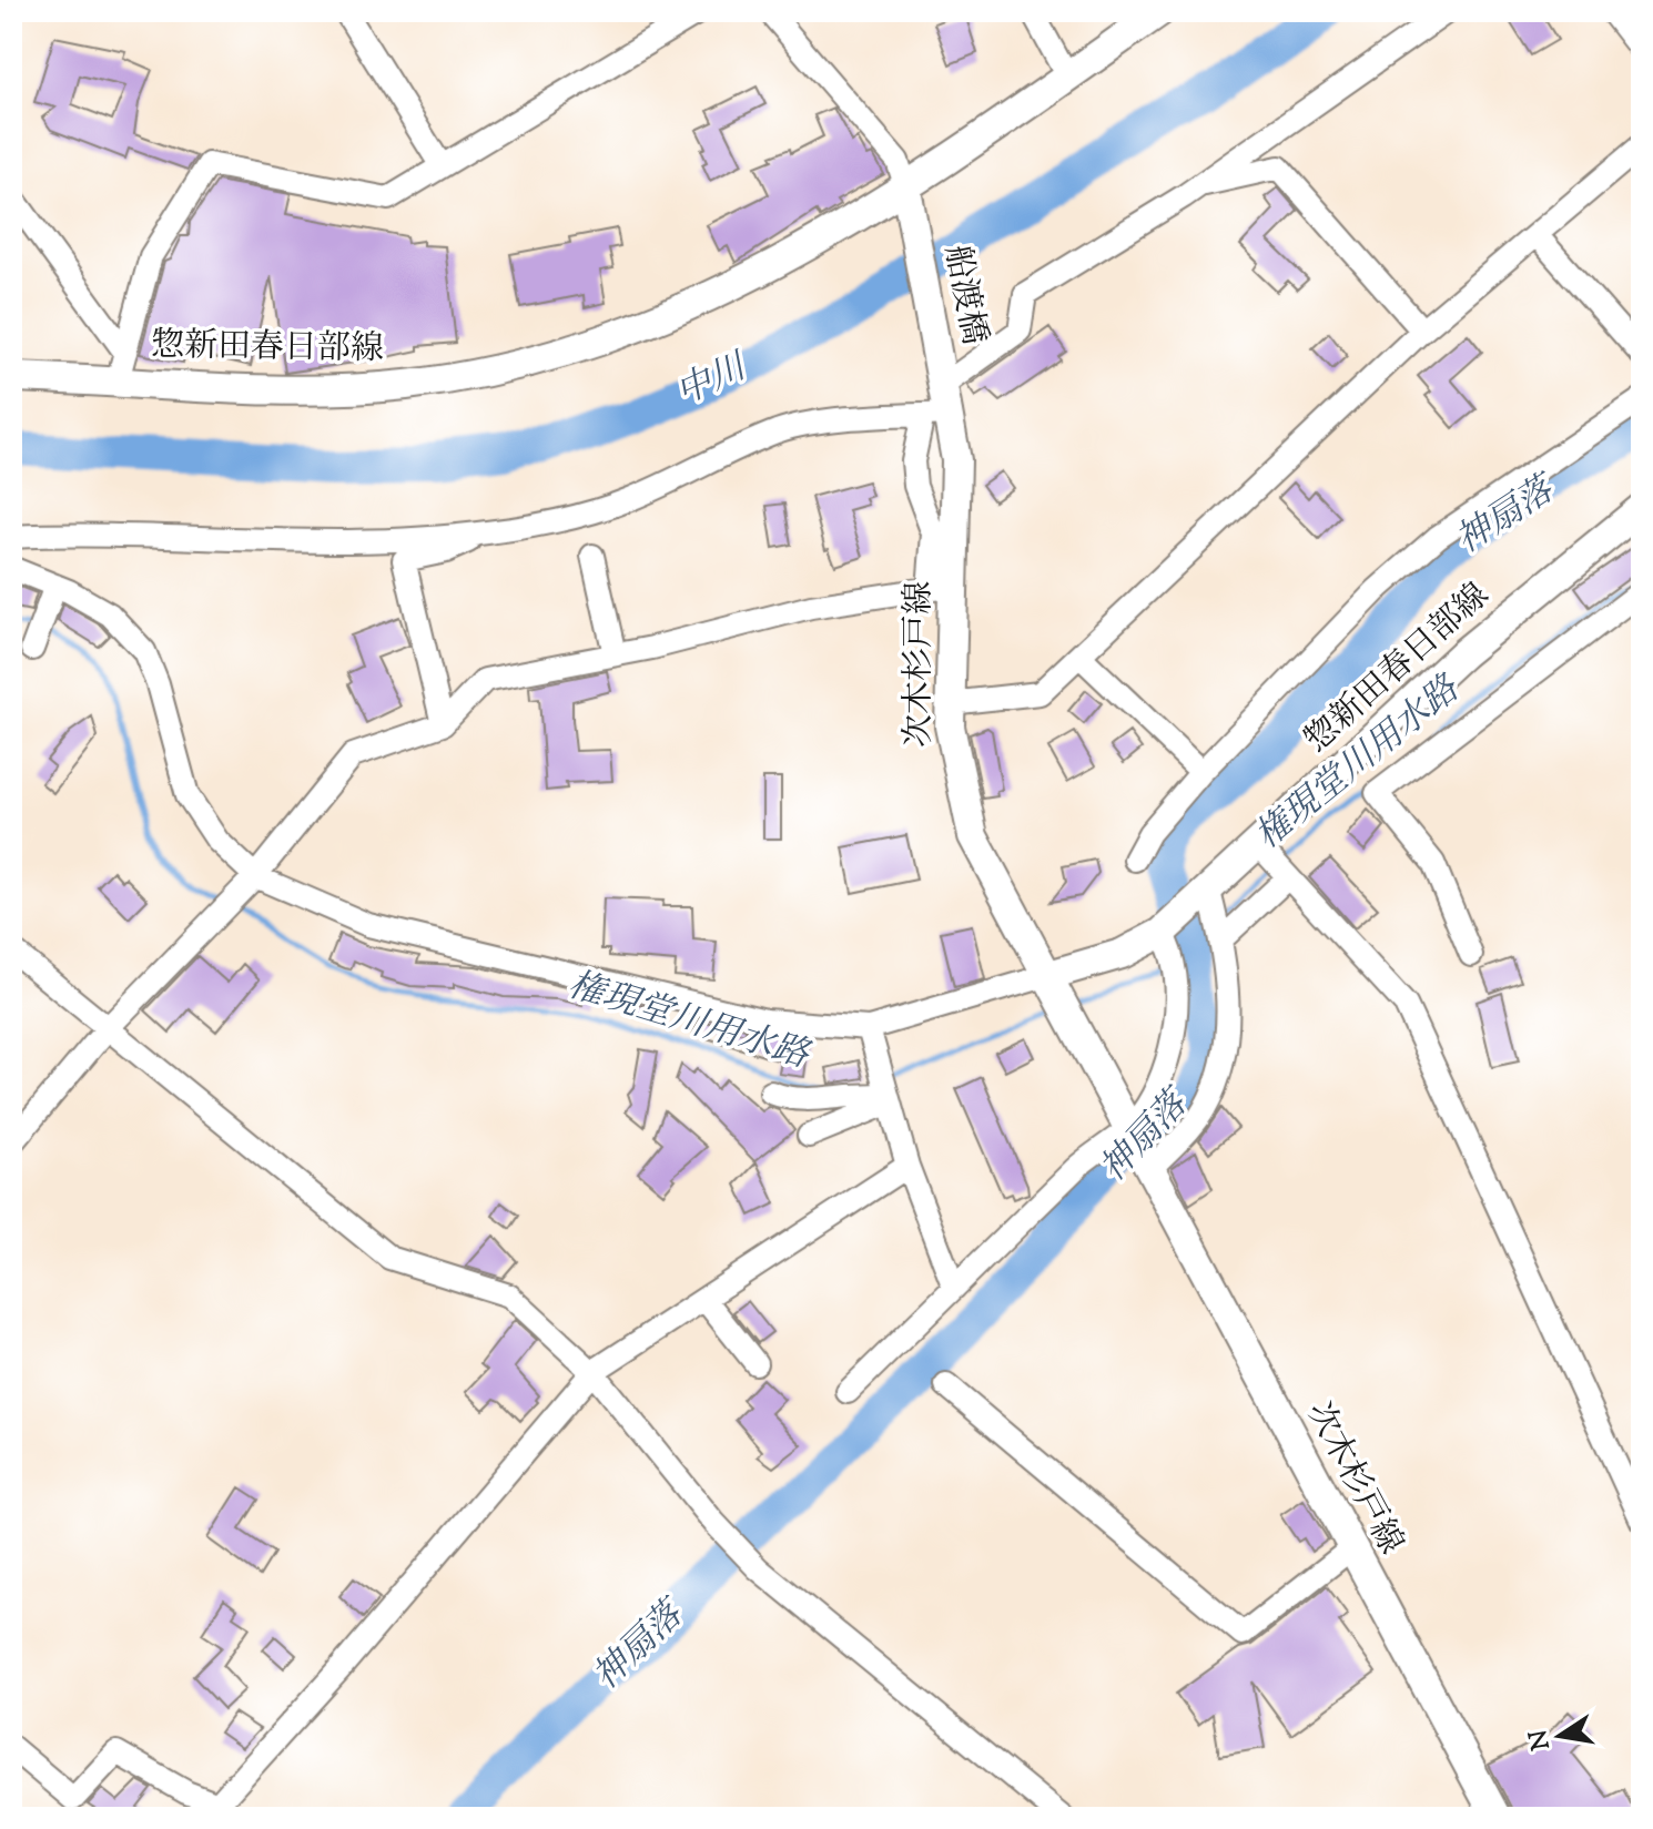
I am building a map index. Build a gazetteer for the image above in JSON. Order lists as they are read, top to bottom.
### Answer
{
  "streets": {
    "main road": ["船渡橋", "惣新田春日部線", "次木杉戸線"]
  },
  "crossings": [
    ["船渡橋", "惣新田春日部線"],
    ["船渡橋", "次木杉戸線"]
  ],
  "water": ["中川", "神扇落", "権現堂川用水路"],
  "north": "left"
}
